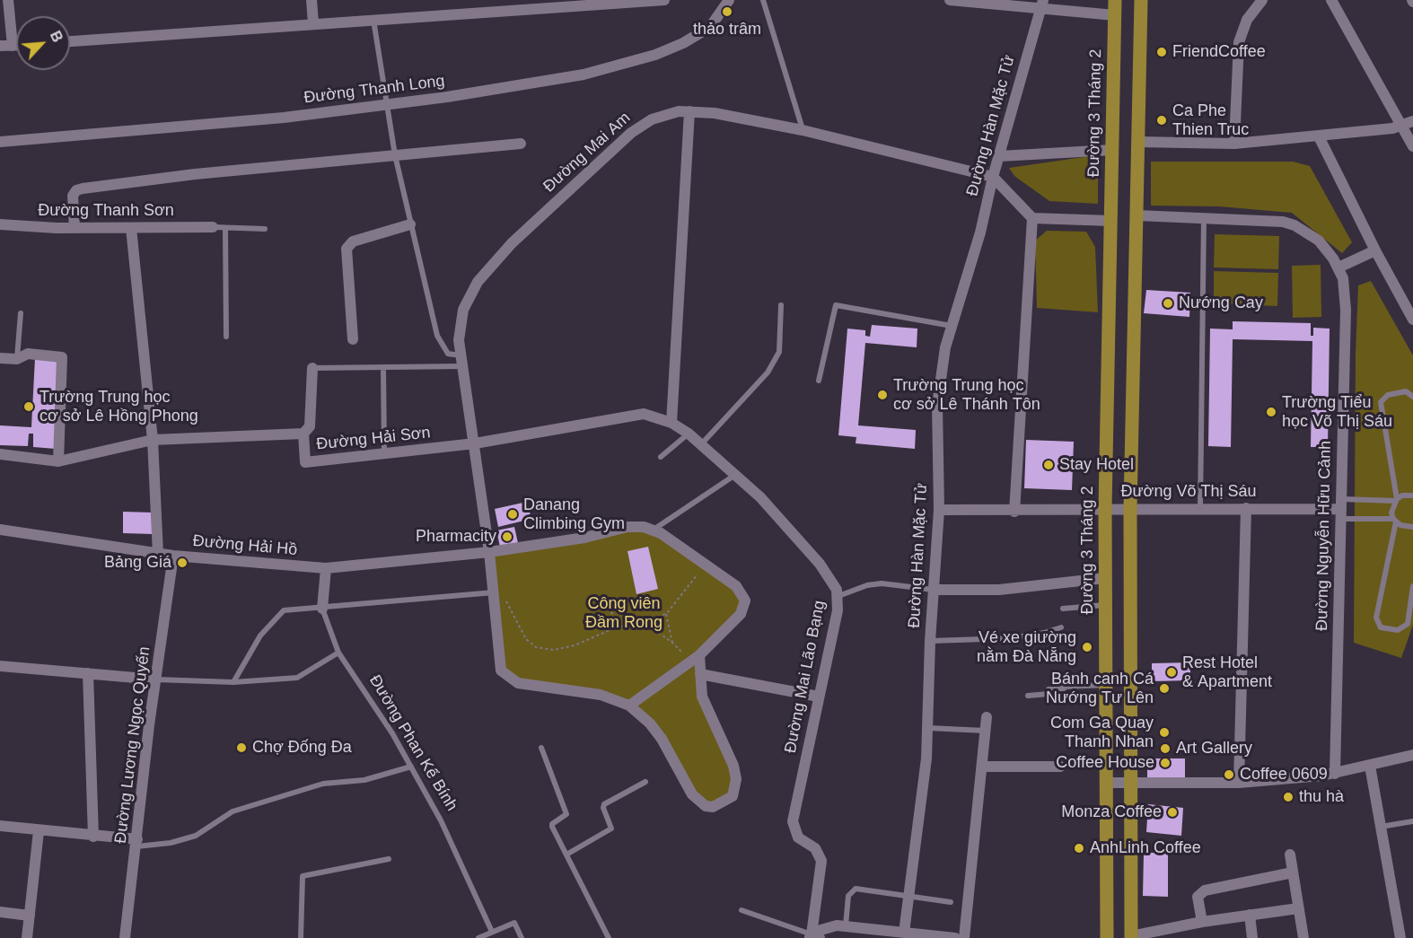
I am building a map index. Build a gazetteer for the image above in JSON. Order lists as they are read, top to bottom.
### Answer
{
  "streets": {
    "main road": ["Đường 3 Tháng 2"],
    "street": [
      "Đường Thanh Long",
      "Đường Hàn Mặc Tử",
      "Đường Mai Am",
      "Đường Thanh Sơn",
      "Đường Hải Sơn",
      "Đường Võ Thị Sáu",
      "Đường Nguyễn Hữu Cảnh",
      "Đường Hải Hồ",
      "Đường Mai Lão Bạng",
      "Đường Phan Kế Bính",
      "Đường Lương Ngọc Quyến"
    ]
  },
  "crossings": [
    ["Đường 3 Tháng 2", "Đường Võ Thị Sáu"],
    ["Đường Hàn Mặc Tử", "Đường Mai Am"],
    ["Đường Hàn Mặc Tử", "Đường Võ Thị Sáu"],
    ["Đường Mai Am", "Đường Hải Sơn"],
    ["Đường Mai Am", "Đường Hải Hồ"],
    ["Đường Mai Am", "Đường Mai Lão Bạng"],
    ["Đường Hải Sơn", "Đường Mai Lão Bạng"],
    ["Đường Võ Thị Sáu", "Đường Nguyễn Hữu Cảnh"],
    ["Đường Hải Hồ", "Đường Phan Kế Bính"],
    ["Đường Hải Hồ", "Đường Lương Ngọc Quyến"]
  ],
  "parks": ["Công viên Đầm Rong"],
  "places": [
    "thảo trâm",
    "FriendCoffee",
    "Ca Phe Thien Truc",
    "Nướng Cay",
    "Trường Trung học cơ sở Lê Thánh Tôn",
    "Trường Trung học cơ sở Lê Hồng Phong",
    "Trường Tiểu học Võ Thị Sáu",
    "Stay Hotel",
    "Danang Climbing Gym",
    "Pharmacity",
    "Bảng Giá",
    "Vé xe giường nằm Đà Nẵng",
    "Rest Hotel & Apartment",
    "Bánh canh Cá Nướng Tư Lên",
    "Com Ga Quay Thanh Nhan",
    "Chợ Đống Đa",
    "Art Gallery",
    "Coffee House",
    "Coffee 0609",
    "thu hà",
    "Monza Coffee",
    "AnhLinh Coffee"
  ],
  "north": "top right"
}
